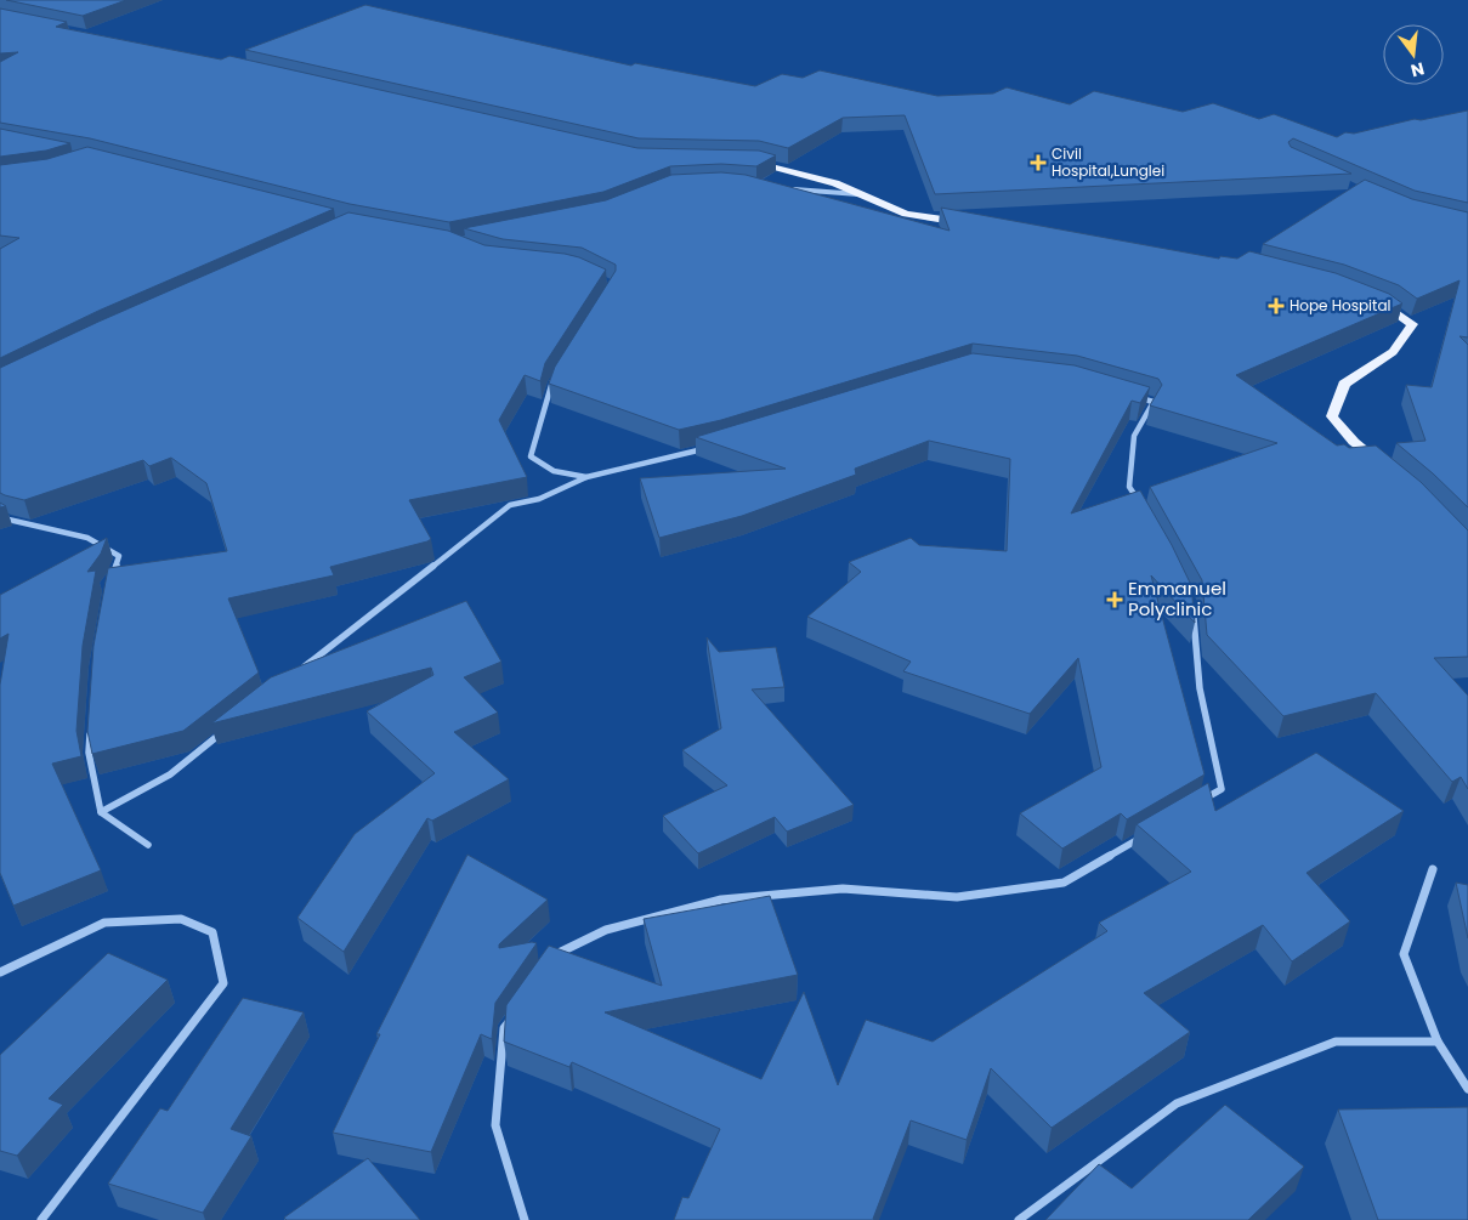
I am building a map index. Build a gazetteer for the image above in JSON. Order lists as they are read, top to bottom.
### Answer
{
  "places": {
    "health": ["Civil Hospital,Lunglei", "Hope Hospital", "Emmanuel Polyclinic"]
  },
  "north": "bottom"
}
